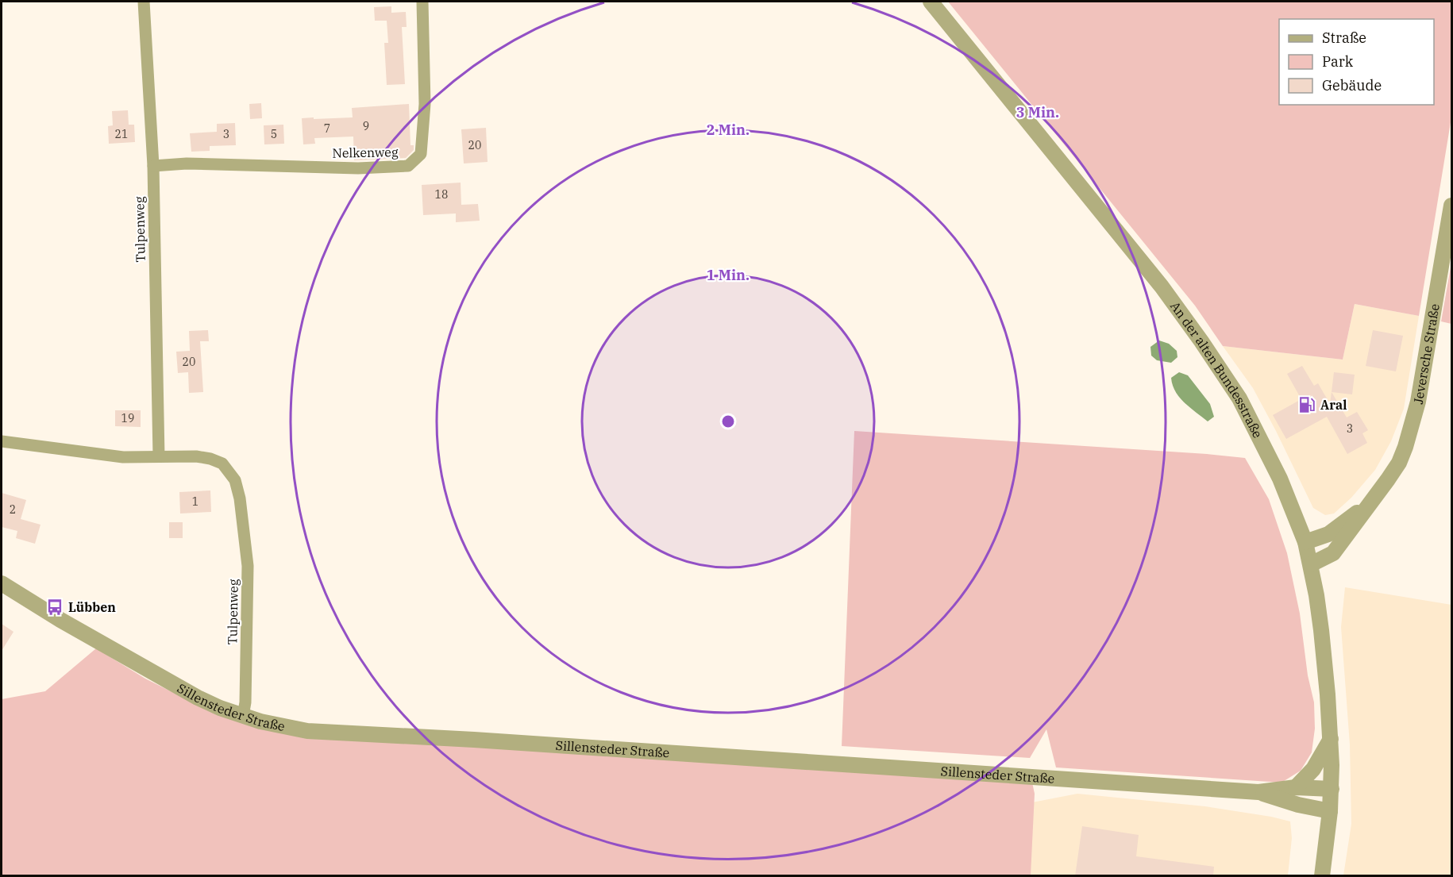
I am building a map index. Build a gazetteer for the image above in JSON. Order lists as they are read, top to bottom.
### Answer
{
  "streets": {
    "street": [
      "Nelkenweg",
      "Tulpenweg",
      "Jeversche Straße",
      "An der alten Bundesstraße",
      "Sillensteder Straße"
    ]
  },
  "crossings": [
    ["Nelkenweg", "Tulpenweg"],
    ["Tulpenweg", "Sillensteder Straße"],
    ["Jeversche Straße", "An der alten Bundesstraße"],
    ["An der alten Bundesstraße", "Sillensteder Straße"]
  ],
  "places": {
    "fuel station": ["Aral"],
    "bus stop": ["Lübben"]
  },
  "house_numbers": [
    "9",
    "7",
    "21",
    "3",
    "5",
    "20",
    "18",
    "20",
    "19",
    "3",
    "1",
    "2"
  ],
  "legend": ["Straße", "Park", "Gebäude"],
  "rings": ["3 Min.", "2 Min.", "1 Min."]
}
